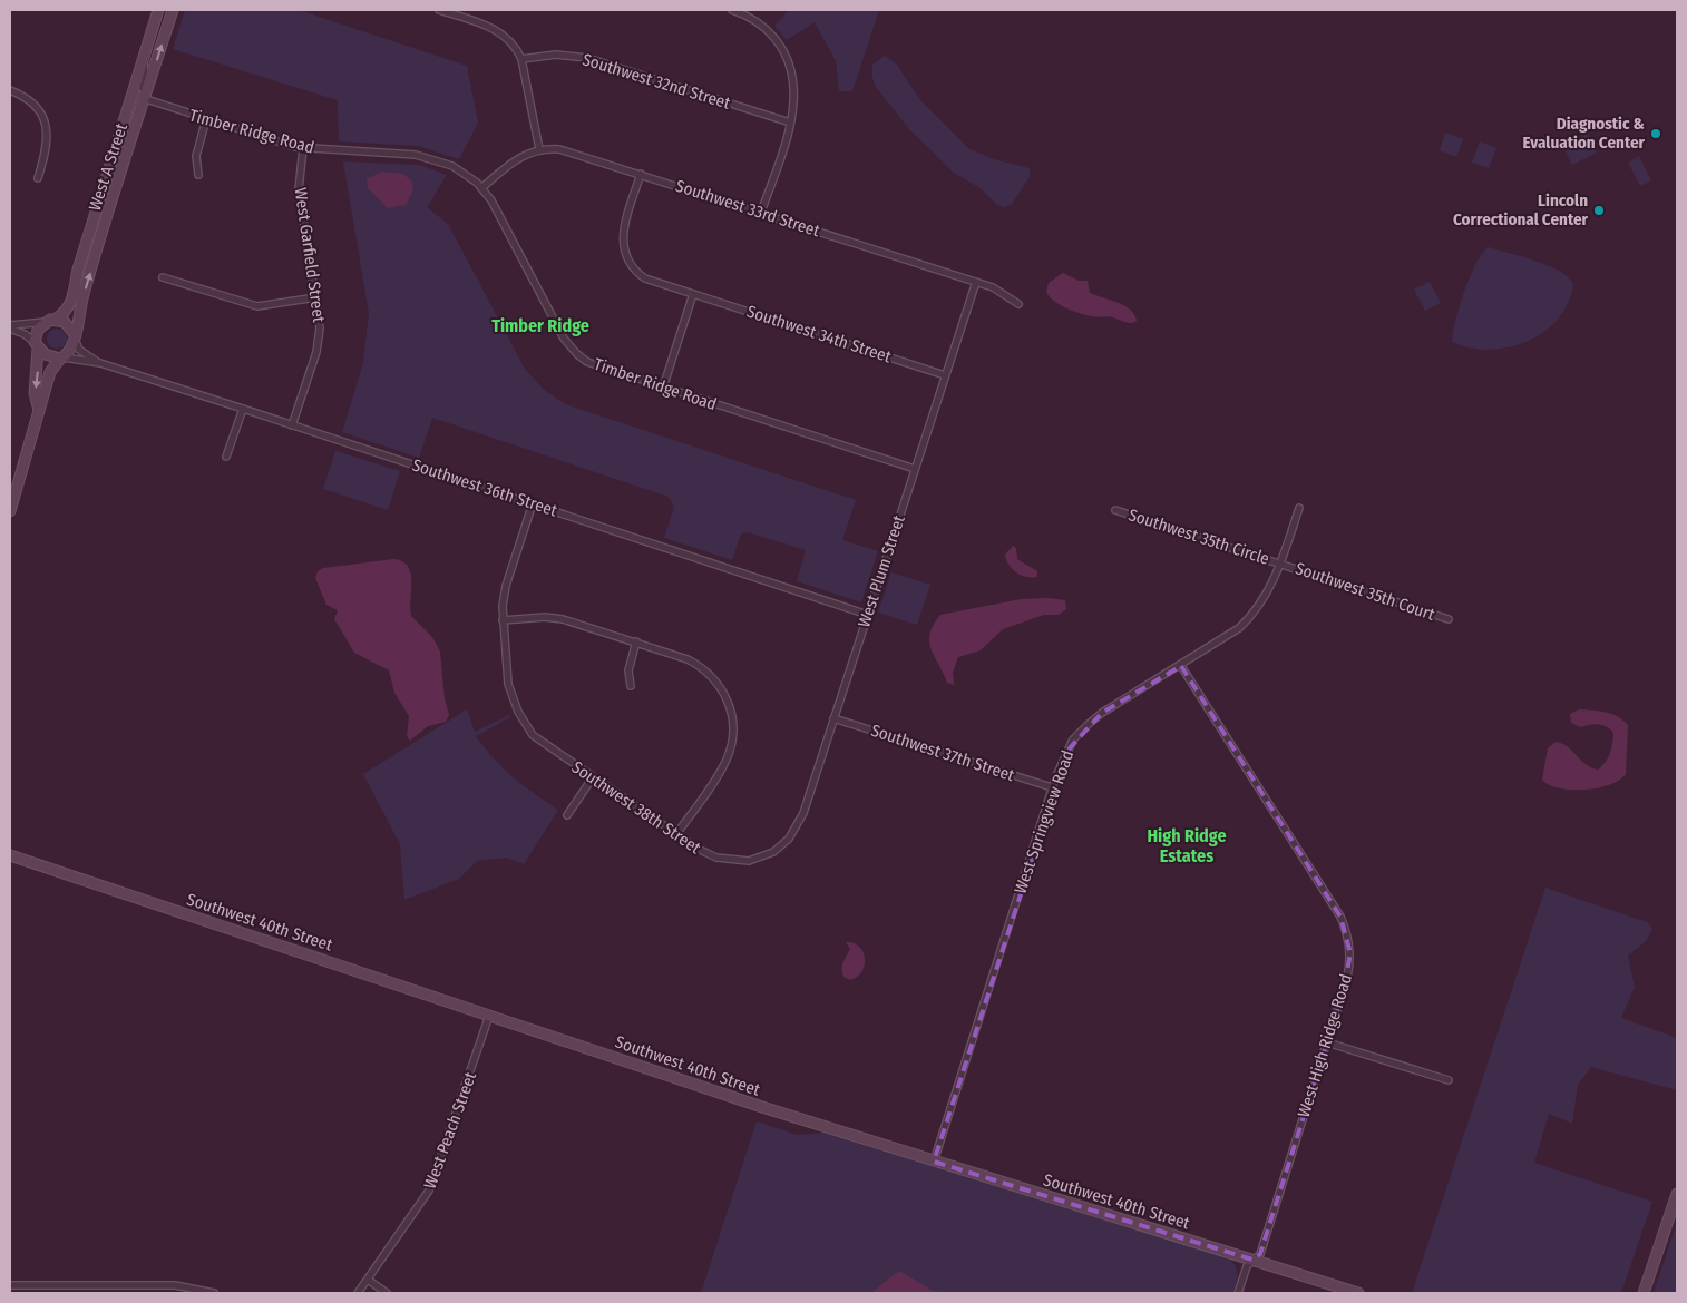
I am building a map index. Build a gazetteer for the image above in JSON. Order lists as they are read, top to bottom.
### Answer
{
  "streets": {
    "main road": ["West A Street", "Southwest 40th Street"],
    "street": [
      "Southwest 32nd Street",
      "Timber Ridge Road",
      "Southwest 33rd Street",
      "West Garfield Street",
      "Southwest 34th Street",
      "Southwest 36th Street",
      "Southwest 35th Circle",
      "West Plum Street",
      "Southwest 35th Court",
      "Southwest 37th Street",
      "Southwest 38th Street",
      "West Springview Road",
      "West High Ridge Road",
      "West Peach Street"
    ]
  },
  "crossings": [
    ["Timber Ridge Road", "West A Street"],
    ["Timber Ridge Road", "Southwest 33rd Street"],
    ["Timber Ridge Road", "West Garfield Street"],
    ["Timber Ridge Road", "West Plum Street"],
    ["West A Street", "Southwest 36th Street"],
    ["Southwest 33rd Street", "Southwest 34th Street"],
    ["Southwest 33rd Street", "West Plum Street"],
    ["West Garfield Street", "Southwest 36th Street"],
    ["Southwest 34th Street", "West Plum Street"],
    ["Southwest 36th Street", "West Plum Street"],
    ["Southwest 36th Street", "Southwest 38th Street"],
    ["Southwest 35th Circle", "Southwest 35th Court"],
    ["Southwest 35th Circle", "West Springview Road"],
    ["West Plum Street", "Southwest 37th Street"],
    ["West Plum Street", "Southwest 38th Street"],
    ["Southwest 35th Court", "West Springview Road"],
    ["Southwest 37th Street", "West Springview Road"],
    ["West Springview Road", "Southwest 40th Street"],
    ["West Springview Road", "West High Ridge Road"],
    ["Southwest 40th Street", "West High Ridge Road"],
    ["Southwest 40th Street", "West Peach Street"]
  ],
  "districts": ["Timber Ridge", "High Ridge Estates"],
  "places": ["Diagnostic & Evaluation Center", "Lincoln Correctional Center"]
}
